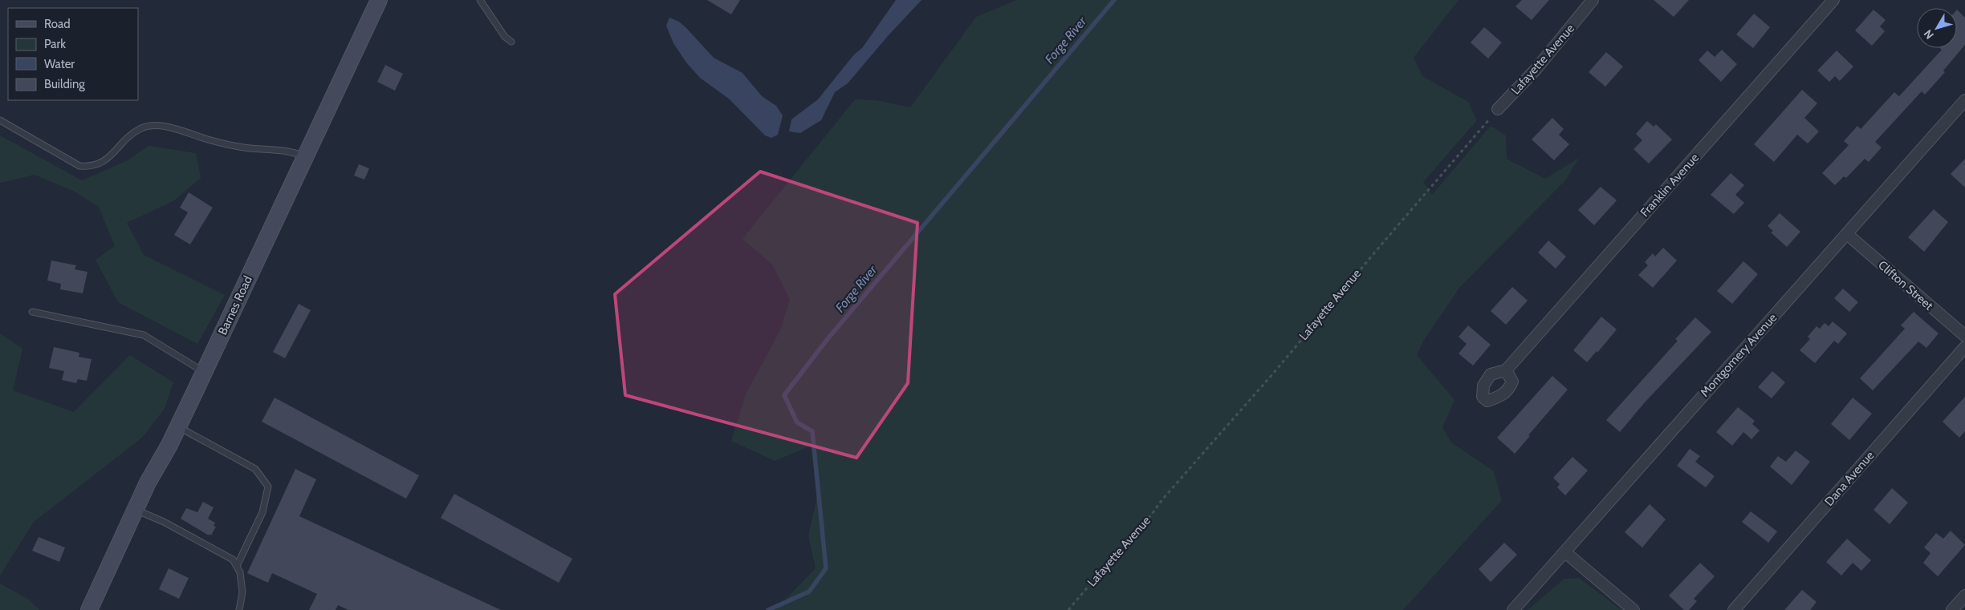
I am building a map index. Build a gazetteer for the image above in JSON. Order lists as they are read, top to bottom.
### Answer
{
  "streets": {
    "street": [
      "Lafayette Avenue",
      "Franklin Avenue",
      "Clifton Street",
      "Barnes Road",
      "Montgomery Avenue",
      "Dana Avenue"
    ]
  },
  "crossings": [
    ["Clifton Street", "Montgomery Avenue"]
  ],
  "water": ["Forge River"],
  "legend": [
    "Road",
    "Park",
    "Water",
    "Building"
  ],
  "north": "bottom left"
}
